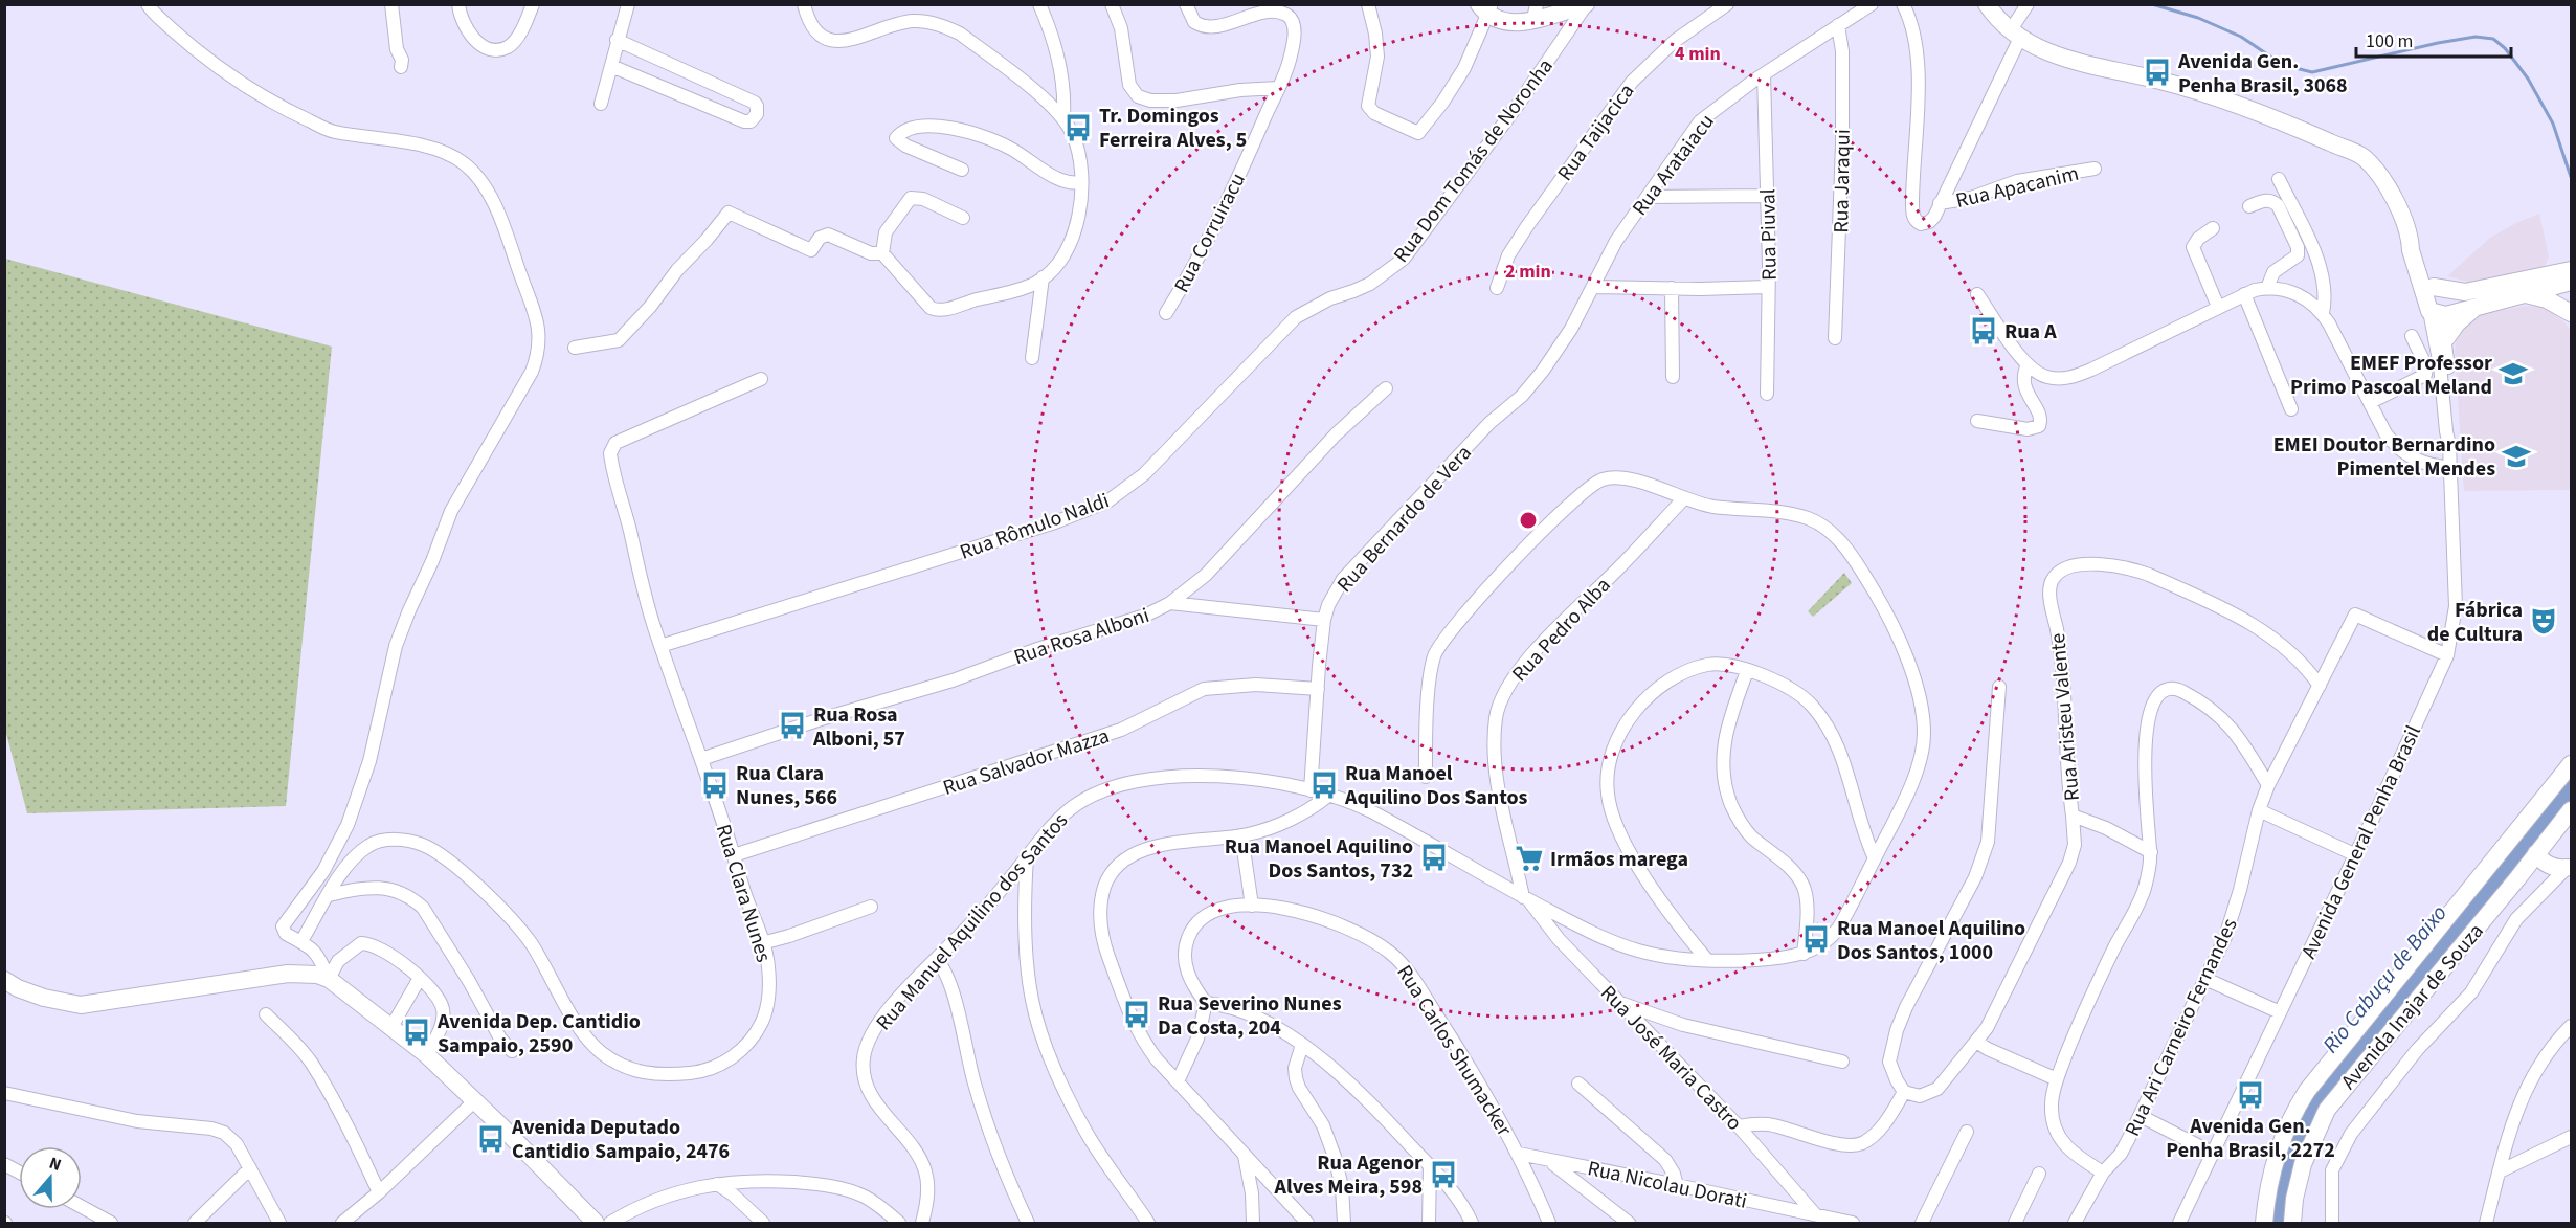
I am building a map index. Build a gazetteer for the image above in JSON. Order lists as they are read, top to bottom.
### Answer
{
  "streets": {
    "main road": ["Avenida General Penha Brasil", "Avenida Inajar de Souza"],
    "street": [
      "Rua Taijacica",
      "Rua Dom Tomás de Noronha",
      "Rua Arataiacu",
      "Rua Jaraqui",
      "Rua Apacanim",
      "Rua Corruiracu",
      "Rua Piuval",
      "Rua Bernardo de Vera",
      "Rua Rômulo Naldi",
      "Rua Pedro Alba",
      "Rua Rosa Alboni",
      "Rua Aristeu Valente",
      "Rua Salvador Mazza",
      "Rua Clara Nunes",
      "Rua Manuel Aquilino dos Santos",
      "Rua Ari Carneiro Fernandes",
      "Rua Carlos Shumacker",
      "Rua José Maria Castro",
      "Rua Nicolau Dorati"
    ]
  },
  "crossings": [
    ["Rua Dom Tomás de Noronha", "Rua Rômulo Naldi"],
    ["Rua Arataiacu", "Rua Jaraqui"],
    ["Rua Arataiacu", "Rua Piuval"],
    ["Rua Arataiacu", "Rua Bernardo de Vera"],
    ["Rua Bernardo de Vera", "Rua Salvador Mazza"],
    ["Rua Bernardo de Vera", "Rua Manuel Aquilino dos Santos"],
    ["Rua Rômulo Naldi", "Rua Clara Nunes"],
    ["Rua Pedro Alba", "Rua Manuel Aquilino dos Santos"],
    ["Rua Pedro Alba", "Rua José Maria Castro"],
    ["Rua Rosa Alboni", "Rua Clara Nunes"],
    ["Rua Aristeu Valente", "Rua Ari Carneiro Fernandes"],
    ["Rua Salvador Mazza", "Rua Clara Nunes"],
    ["Avenida General Penha Brasil", "Rua Ari Carneiro Fernandes"],
    ["Rua Manuel Aquilino dos Santos", "Rua José Maria Castro"],
    ["Rua Carlos Shumacker", "Rua Nicolau Dorati"],
    ["Rua José Maria Castro", "Rua Nicolau Dorati"]
  ],
  "water": ["Rio Cabuçu de Baixo"],
  "places": {
    "bus stop": [
      "Avenida Gen. Penha Brasil, 3068",
      "Tr. Domingos Ferreira Alves, 5",
      "Rua A",
      "Rua Rosa Alboni, 57",
      "Rua Clara Nunes, 566",
      "Rua Manoel Aquilino Dos Santos",
      "Rua Manoel Aquilino Dos Santos, 732",
      "Rua Manoel Aquilino Dos Santos, 1000",
      "Rua Severino Nunes Da Costa, 204",
      "Avenida Dep. Cantidio Sampaio, 2590",
      "Avenida Gen. Penha Brasil, 2272",
      "Avenida Deputado Cantidio Sampaio, 2476",
      "Rua Agenor Alves Meira, 598"
    ],
    "school or university": ["EMEF Professor Primo Pascoal Meland", "EMEI Doutor Bernardino Pimentel Mendes"],
    "theatre": ["Fábrica de Cultura"],
    "supermarket": ["Irmãos marega"]
  },
  "scale_bar": "100 m",
  "north": "top",
  "rings": ["4 min", "2 min"]
}
